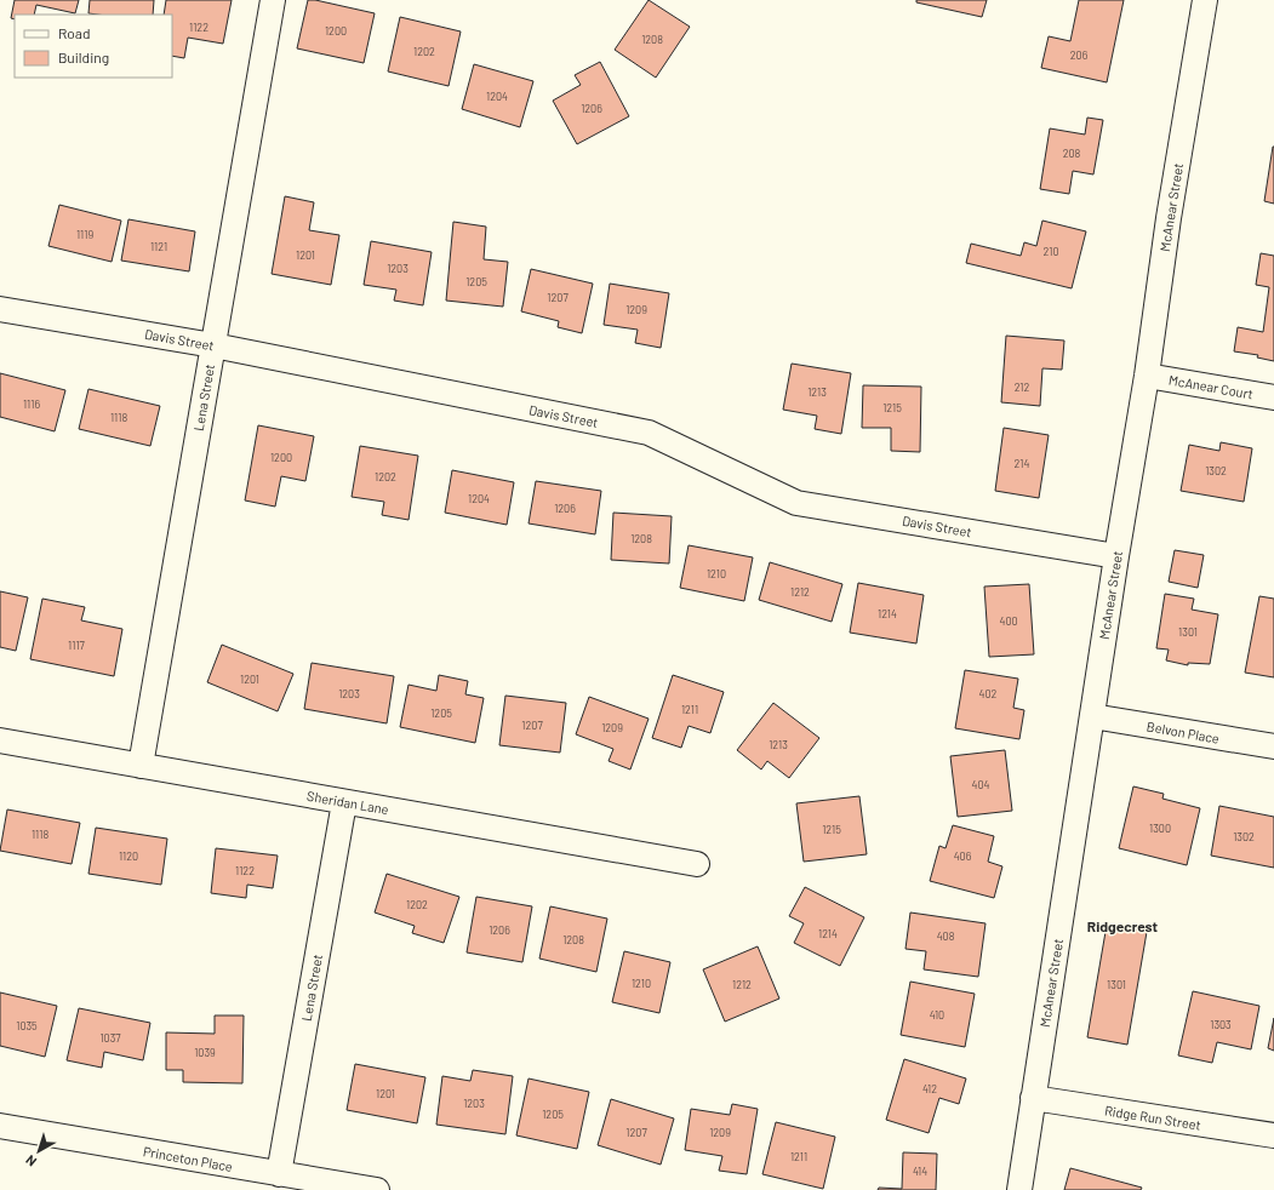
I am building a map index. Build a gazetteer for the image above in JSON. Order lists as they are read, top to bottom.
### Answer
{
  "streets": {
    "street": [
      "McAnear Street",
      "Davis Street",
      "McAnear Court",
      "Lena Street",
      "Belvon Place",
      "Sheridan Lane",
      "Ridge Run Street",
      "Princeton Place"
    ]
  },
  "crossings": [
    ["McAnear Street", "Davis Street"],
    ["McAnear Street", "McAnear Court"],
    ["McAnear Street", "Belvon Place"],
    ["McAnear Street", "Ridge Run Street"],
    ["Davis Street", "Lena Street"],
    ["Lena Street", "Sheridan Lane"],
    ["Lena Street", "Princeton Place"]
  ],
  "districts": ["Ridgecrest"],
  "house_numbers": [
    "1122",
    "1200",
    "1208",
    "1202",
    "206",
    "1204",
    "1206",
    "208",
    "1119",
    "1121",
    "210",
    "1201",
    "1203",
    "1205",
    "1207",
    "1209",
    "212",
    "1213",
    "1116",
    "1215",
    "1118",
    "1200",
    "214",
    "1302",
    "1202",
    "1204",
    "1206",
    "1208",
    "1210",
    "1212",
    "1214",
    "400",
    "1301",
    "1117",
    "1201",
    "1203",
    "402",
    "1211",
    "1205",
    "1207",
    "1209",
    "1213",
    "404",
    "1300",
    "1215",
    "1118",
    "1302",
    "1120",
    "406",
    "1122",
    "1202",
    "1206",
    "1214",
    "408",
    "1208",
    "1210",
    "1212",
    "1301",
    "410",
    "1303",
    "1035",
    "1037",
    "1039",
    "412",
    "1201",
    "1203",
    "1205",
    "1207",
    "1209",
    "1211",
    "414"
  ],
  "legend": ["Road", "Building"],
  "north": "bottom left"
}
